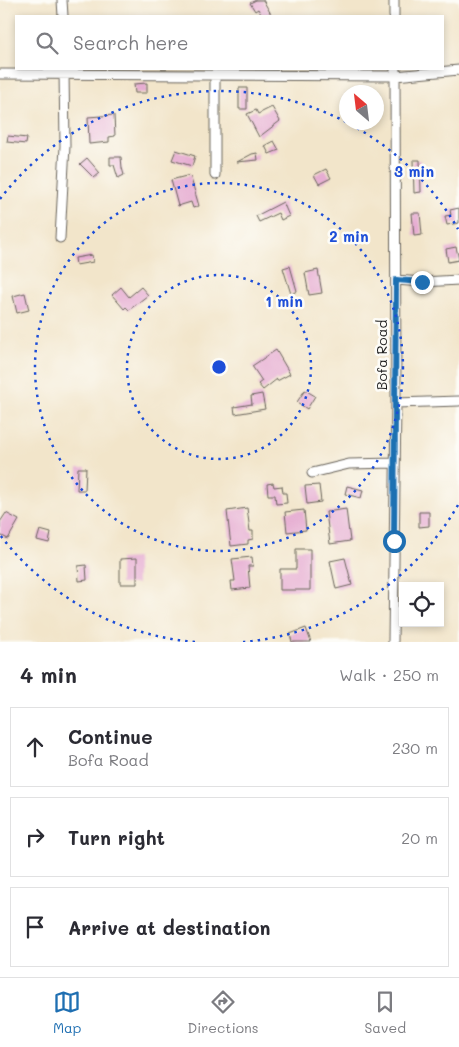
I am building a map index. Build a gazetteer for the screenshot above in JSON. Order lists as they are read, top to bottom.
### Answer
{
  "streets": {
    "street": ["Bofa Road"]
  },
  "north": "top left",
  "page": {
    "search": "Search here",
    "heading": ["4 min", "Walk · 250 m"],
    "list": [
      ["Continue", "Bofa Road", "230 m"],
      ["Turn right", "20 m"],
      "Arrive at destination"
    ],
    "nav": ["Map", "Directions", "Saved"]
  },
  "rings": ["3 min", "2 min", "1 min"]
}
